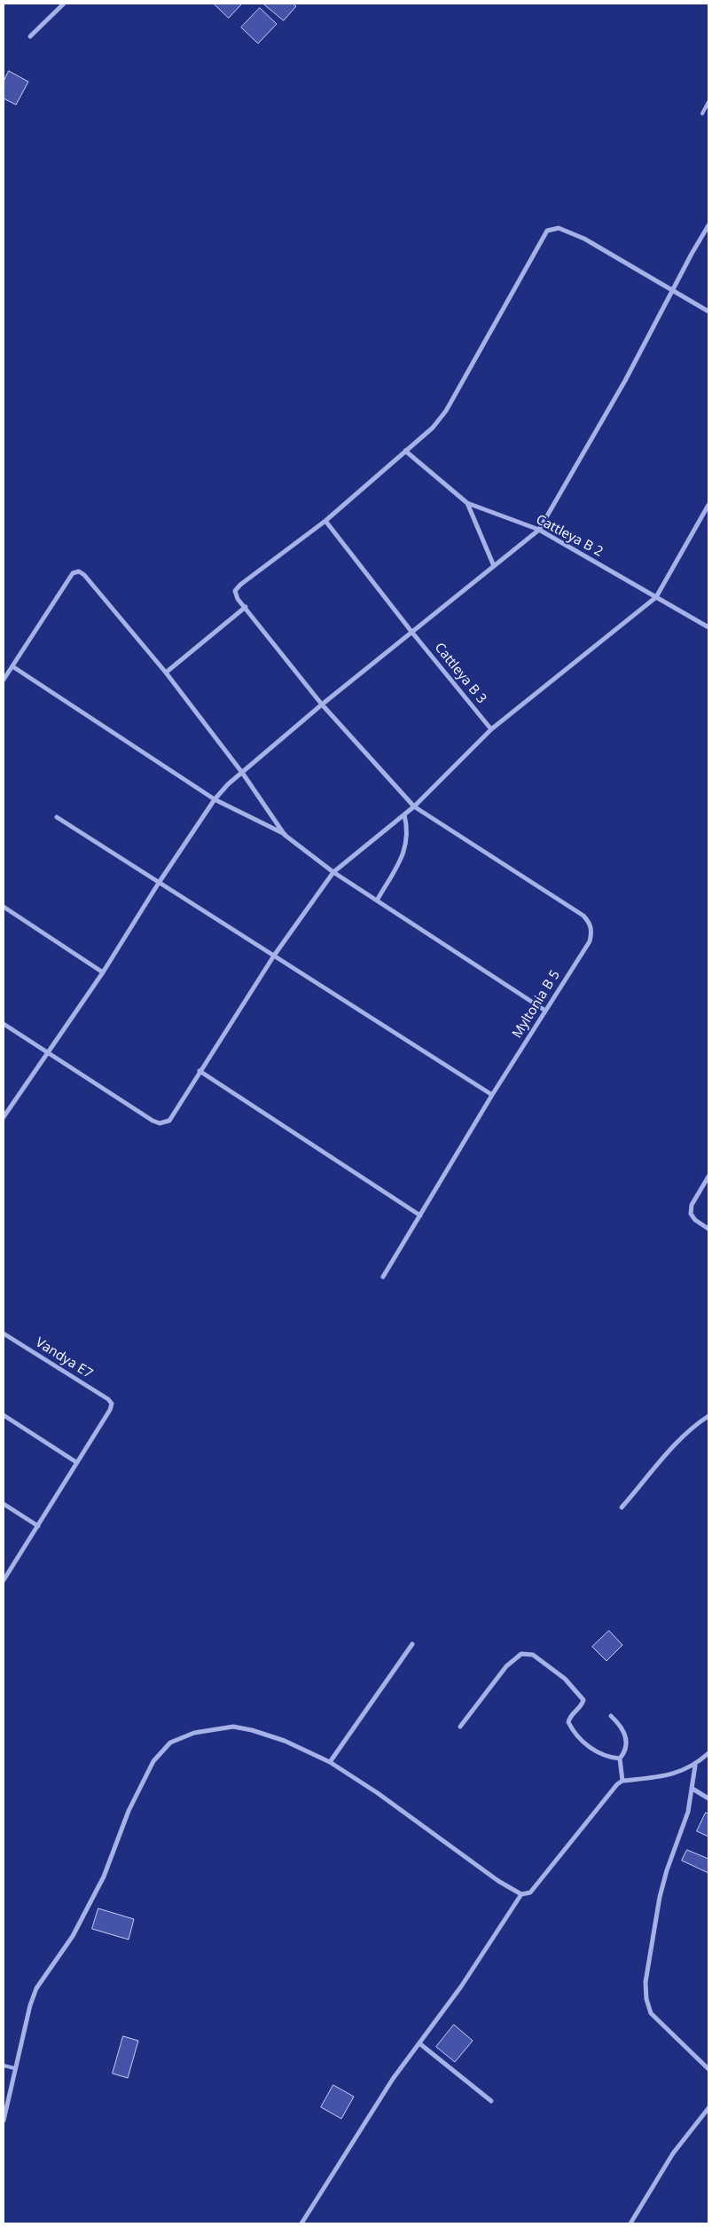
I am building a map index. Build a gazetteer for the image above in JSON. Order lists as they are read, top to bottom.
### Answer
{
  "streets": {
    "street": [
      "Cattleya B 2",
      "Cattleya B 3",
      "Myltonia B 5",
      "Vandya E7"
    ]
  }
}
